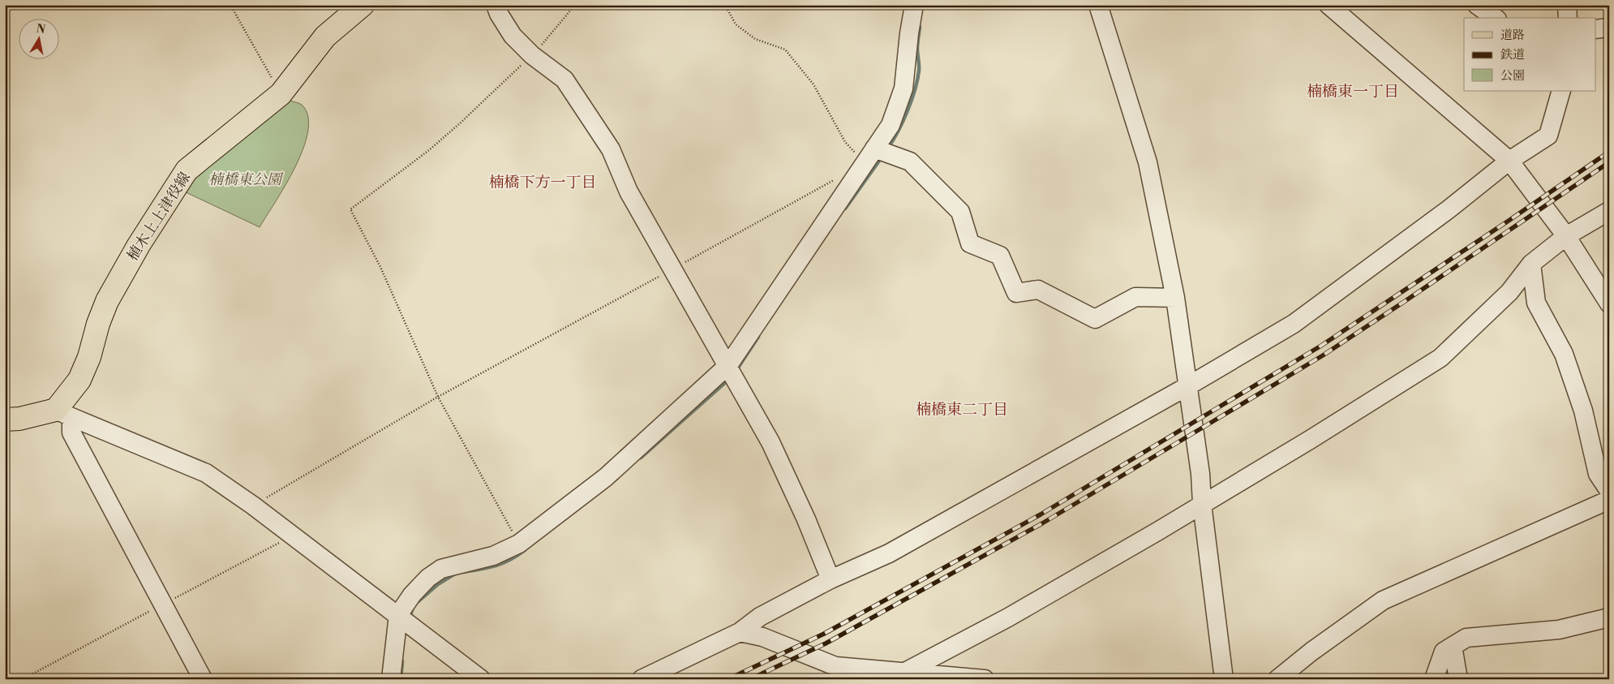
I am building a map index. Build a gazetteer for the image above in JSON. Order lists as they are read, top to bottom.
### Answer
{
  "streets": {
    "main road": ["植木上上津役線"]
  },
  "districts": ["楠橋東一丁目", "楠橋下方一丁目", "楠橋東二丁目"],
  "parks": ["楠橋東公園"],
  "legend": ["道路", "鉄道", "公園"],
  "north": "top"
}
